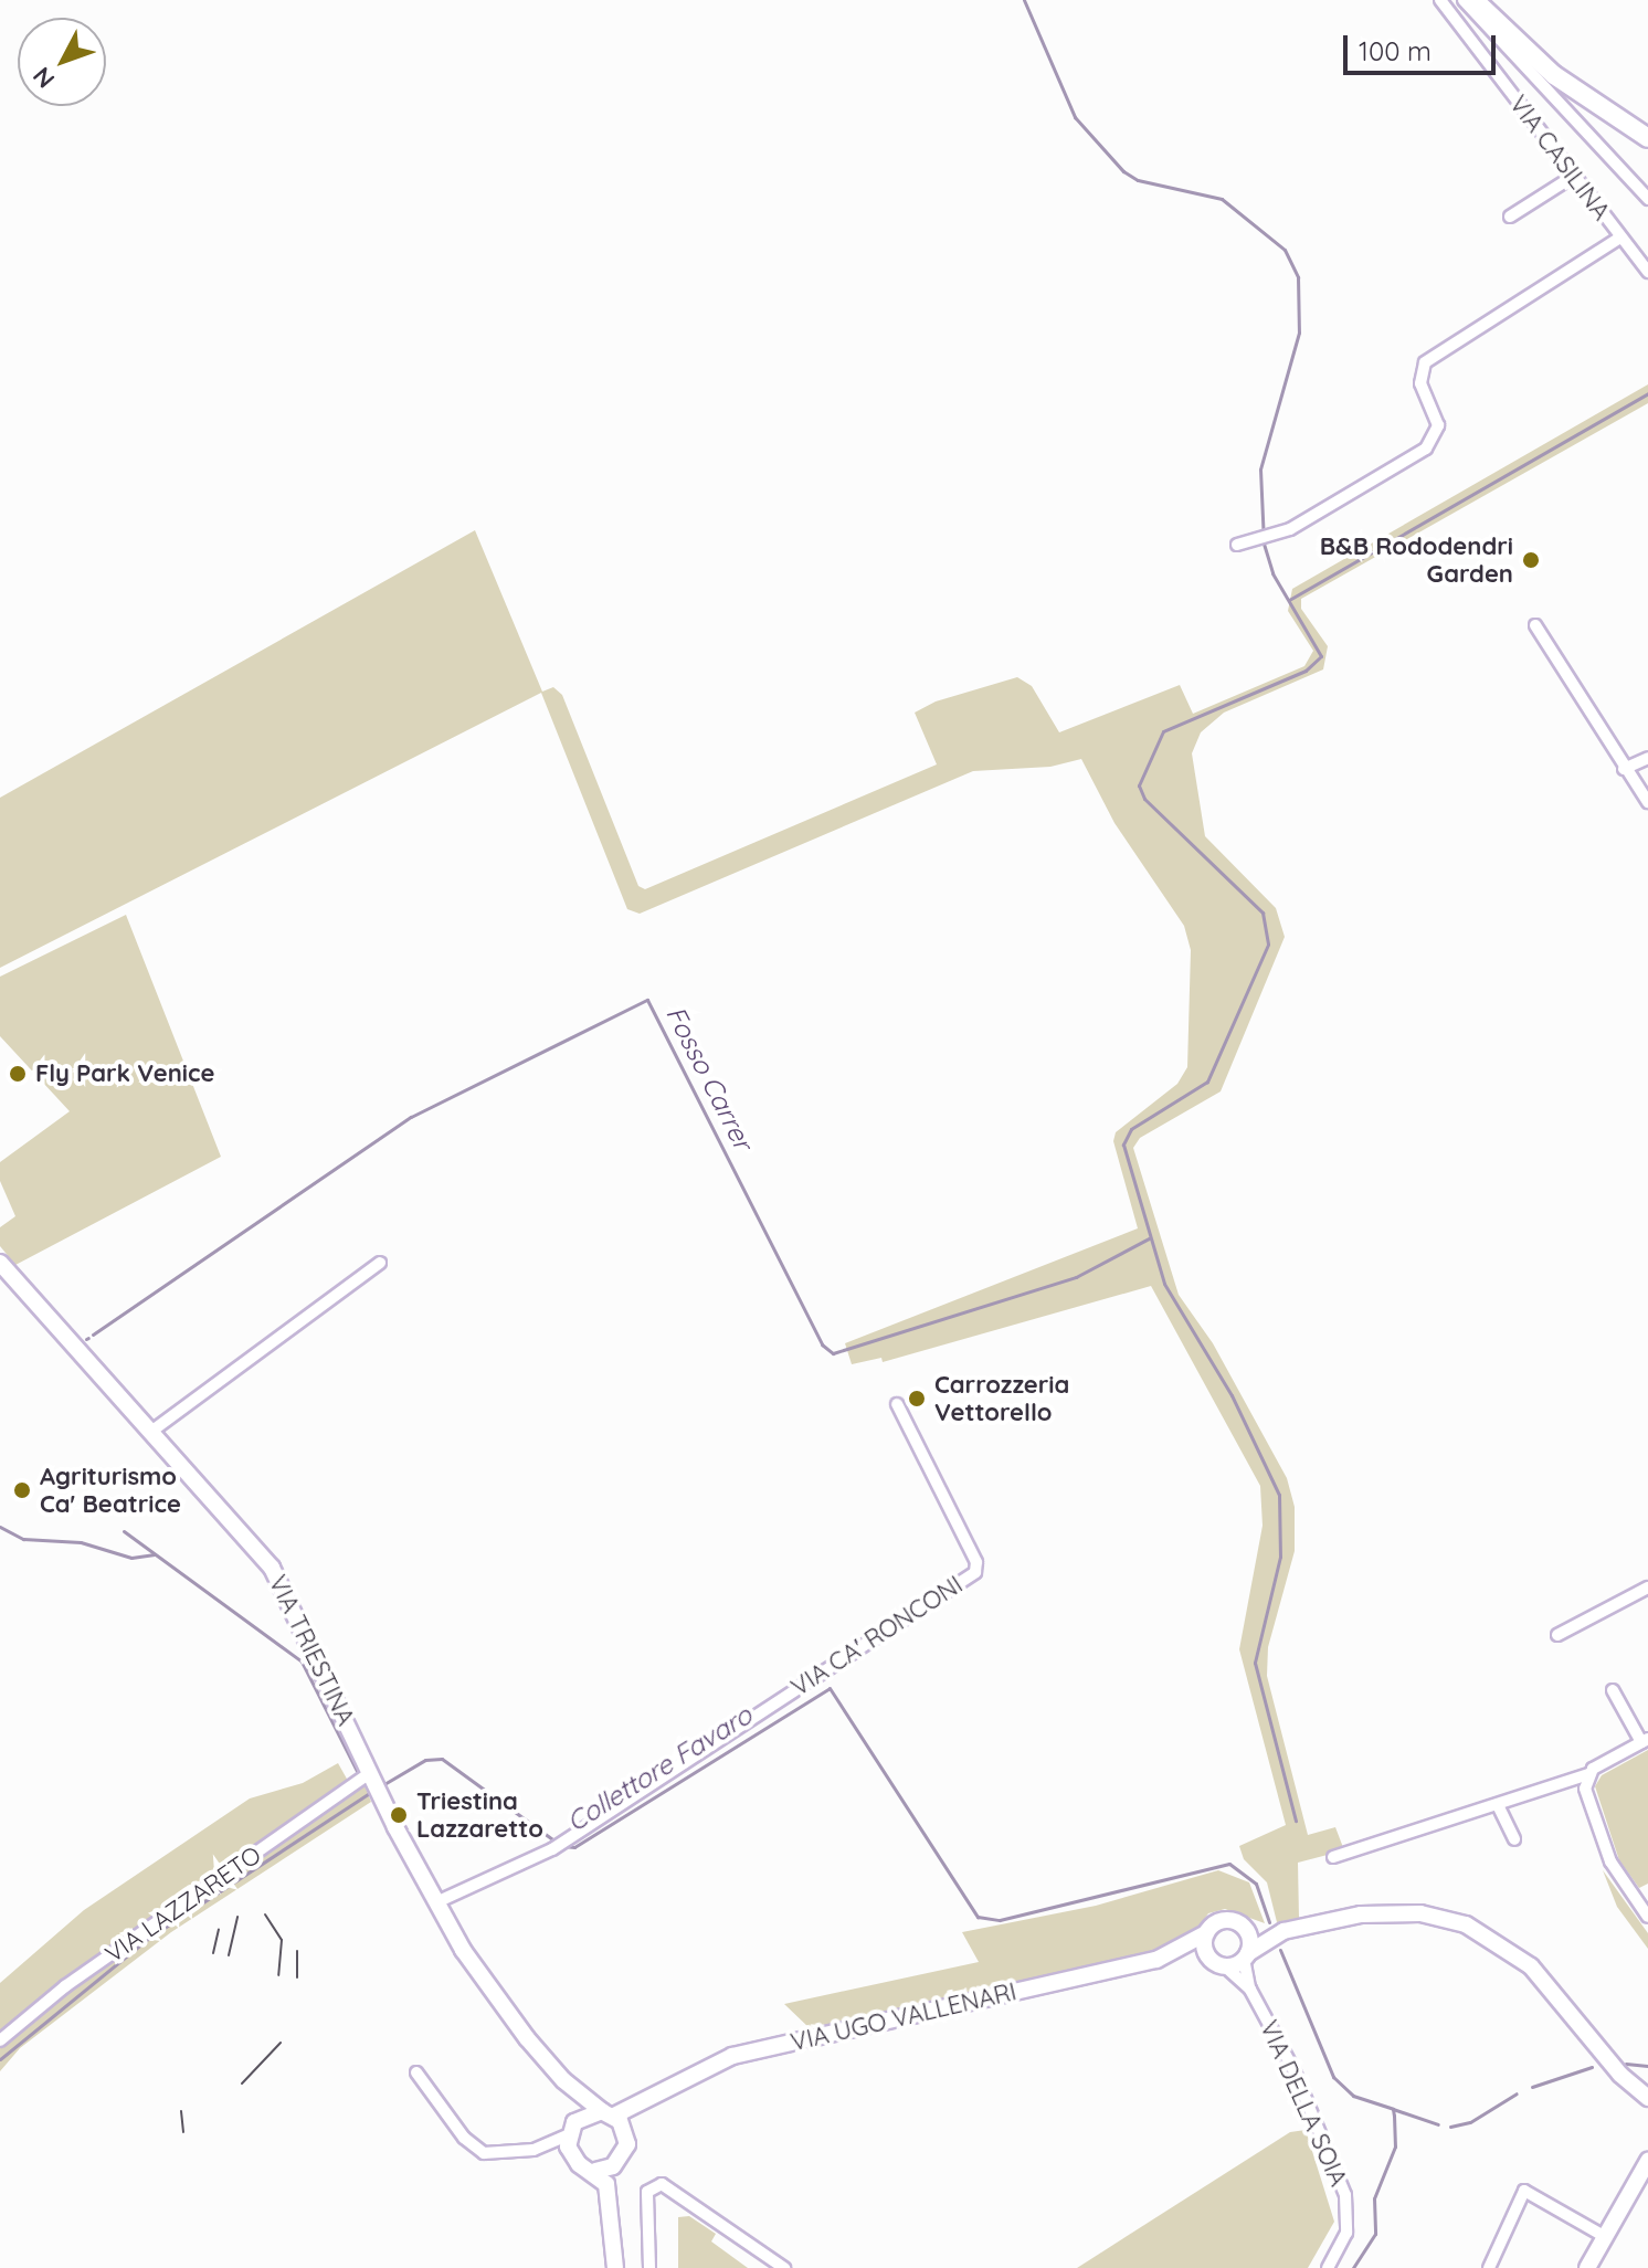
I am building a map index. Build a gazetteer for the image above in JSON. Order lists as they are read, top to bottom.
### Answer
{
  "streets": {
    "street": [
      "VIA CASILINA",
      "VIA CA' RONCONI",
      "VIA TRIESTINA",
      "VIA LAZZARETO",
      "VIA UGO VALLENARI",
      "VIA DELLA SOIA"
    ]
  },
  "crossings": [
    ["VIA CA' RONCONI", "VIA TRIESTINA"],
    ["VIA TRIESTINA", "VIA LAZZARETO"],
    ["VIA TRIESTINA", "VIA UGO VALLENARI"],
    ["VIA UGO VALLENARI", "VIA DELLA SOIA"]
  ],
  "water": ["Fosso Carrer", "Collettore Favaro"],
  "places": [
    "B&B Rododendri Garden",
    "Fly Park Venice",
    "Carrozzeria Vettorello",
    "Agriturismo Ca' Beatrice",
    "Triestina Lazzaretto"
  ],
  "scale_bar": "100 m",
  "north": "bottom left"
}
